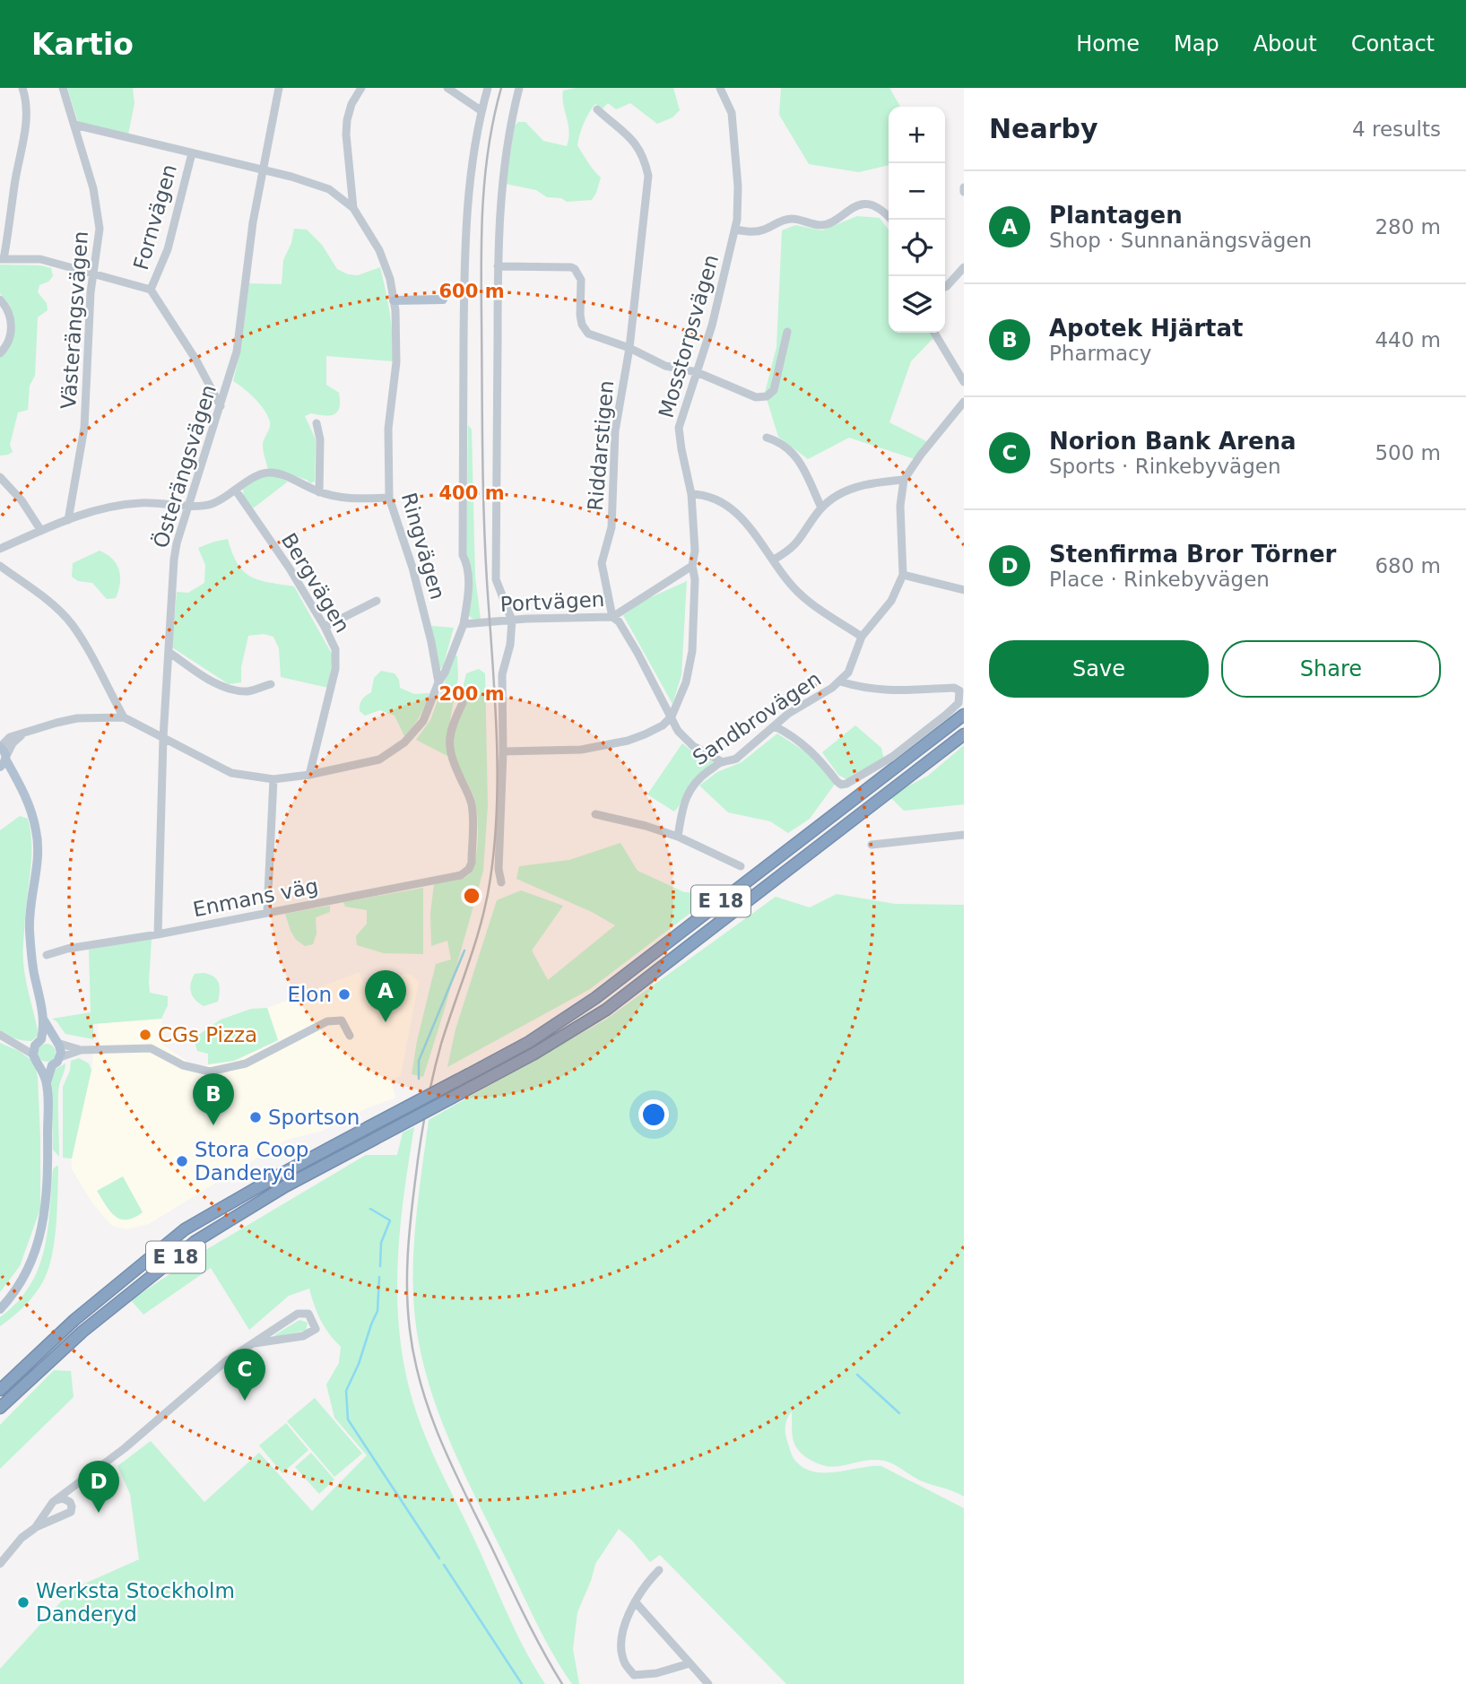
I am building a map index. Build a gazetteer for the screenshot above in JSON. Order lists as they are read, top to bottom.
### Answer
{
  "streets": {
    "highway": ["E 18"],
    "street": [
      "Fornvägen",
      "Västerängsvägen",
      "Mosstorpsvägen",
      "Riddarstigen",
      "Österängsvägen",
      "Ringvägen",
      "Bergvägen",
      "Portvägen",
      "Sandbrovägen",
      "Enmans väg"
    ]
  },
  "crossings": [
    ["Fornvägen", "Ringvägen"],
    ["Västerängsvägen", "Ringvägen"],
    ["Mosstorpsvägen", "Riddarstigen"],
    ["Mosstorpsvägen", "Portvägen"],
    ["Riddarstigen", "Portvägen"],
    ["Riddarstigen", "Sandbrovägen"],
    ["Österängsvägen", "Ringvägen"],
    ["Österängsvägen", "Enmans väg"]
  ],
  "places": [
    "Elon",
    "CGs Pizza",
    "Sportson",
    "Stora Coop Danderyd",
    "Werksta Stockholm Danderyd"
  ],
  "page": {
    "header": "Kartio",
    "nav": [
      "Home",
      "Map",
      "About",
      "Contact"
    ],
    "heading": ["Nearby", "4 results"],
    "map_buttons": ["+", "−"],
    "list": [
      {
        "mark": "A",
        "name": "Plantagen",
        "note": "Shop · Sunnanängsvägen",
        "value": "280 m"
      },
      {
        "mark": "B",
        "name": "Apotek Hjärtat",
        "note": "Pharmacy",
        "value": "440 m"
      },
      {
        "mark": "C",
        "name": "Norion Bank Arena",
        "note": "Sports · Rinkebyvägen",
        "value": "500 m"
      },
      {
        "mark": "D",
        "name": "Stenfirma Bror Törner",
        "note": "Place · Rinkebyvägen",
        "value": "680 m"
      }
    ],
    "buttons": ["Save", "Share"],
    "pins": [
      "A",
      "B",
      "C",
      "D"
    ]
  },
  "rings": ["600 m", "400 m", "200 m"]
}
